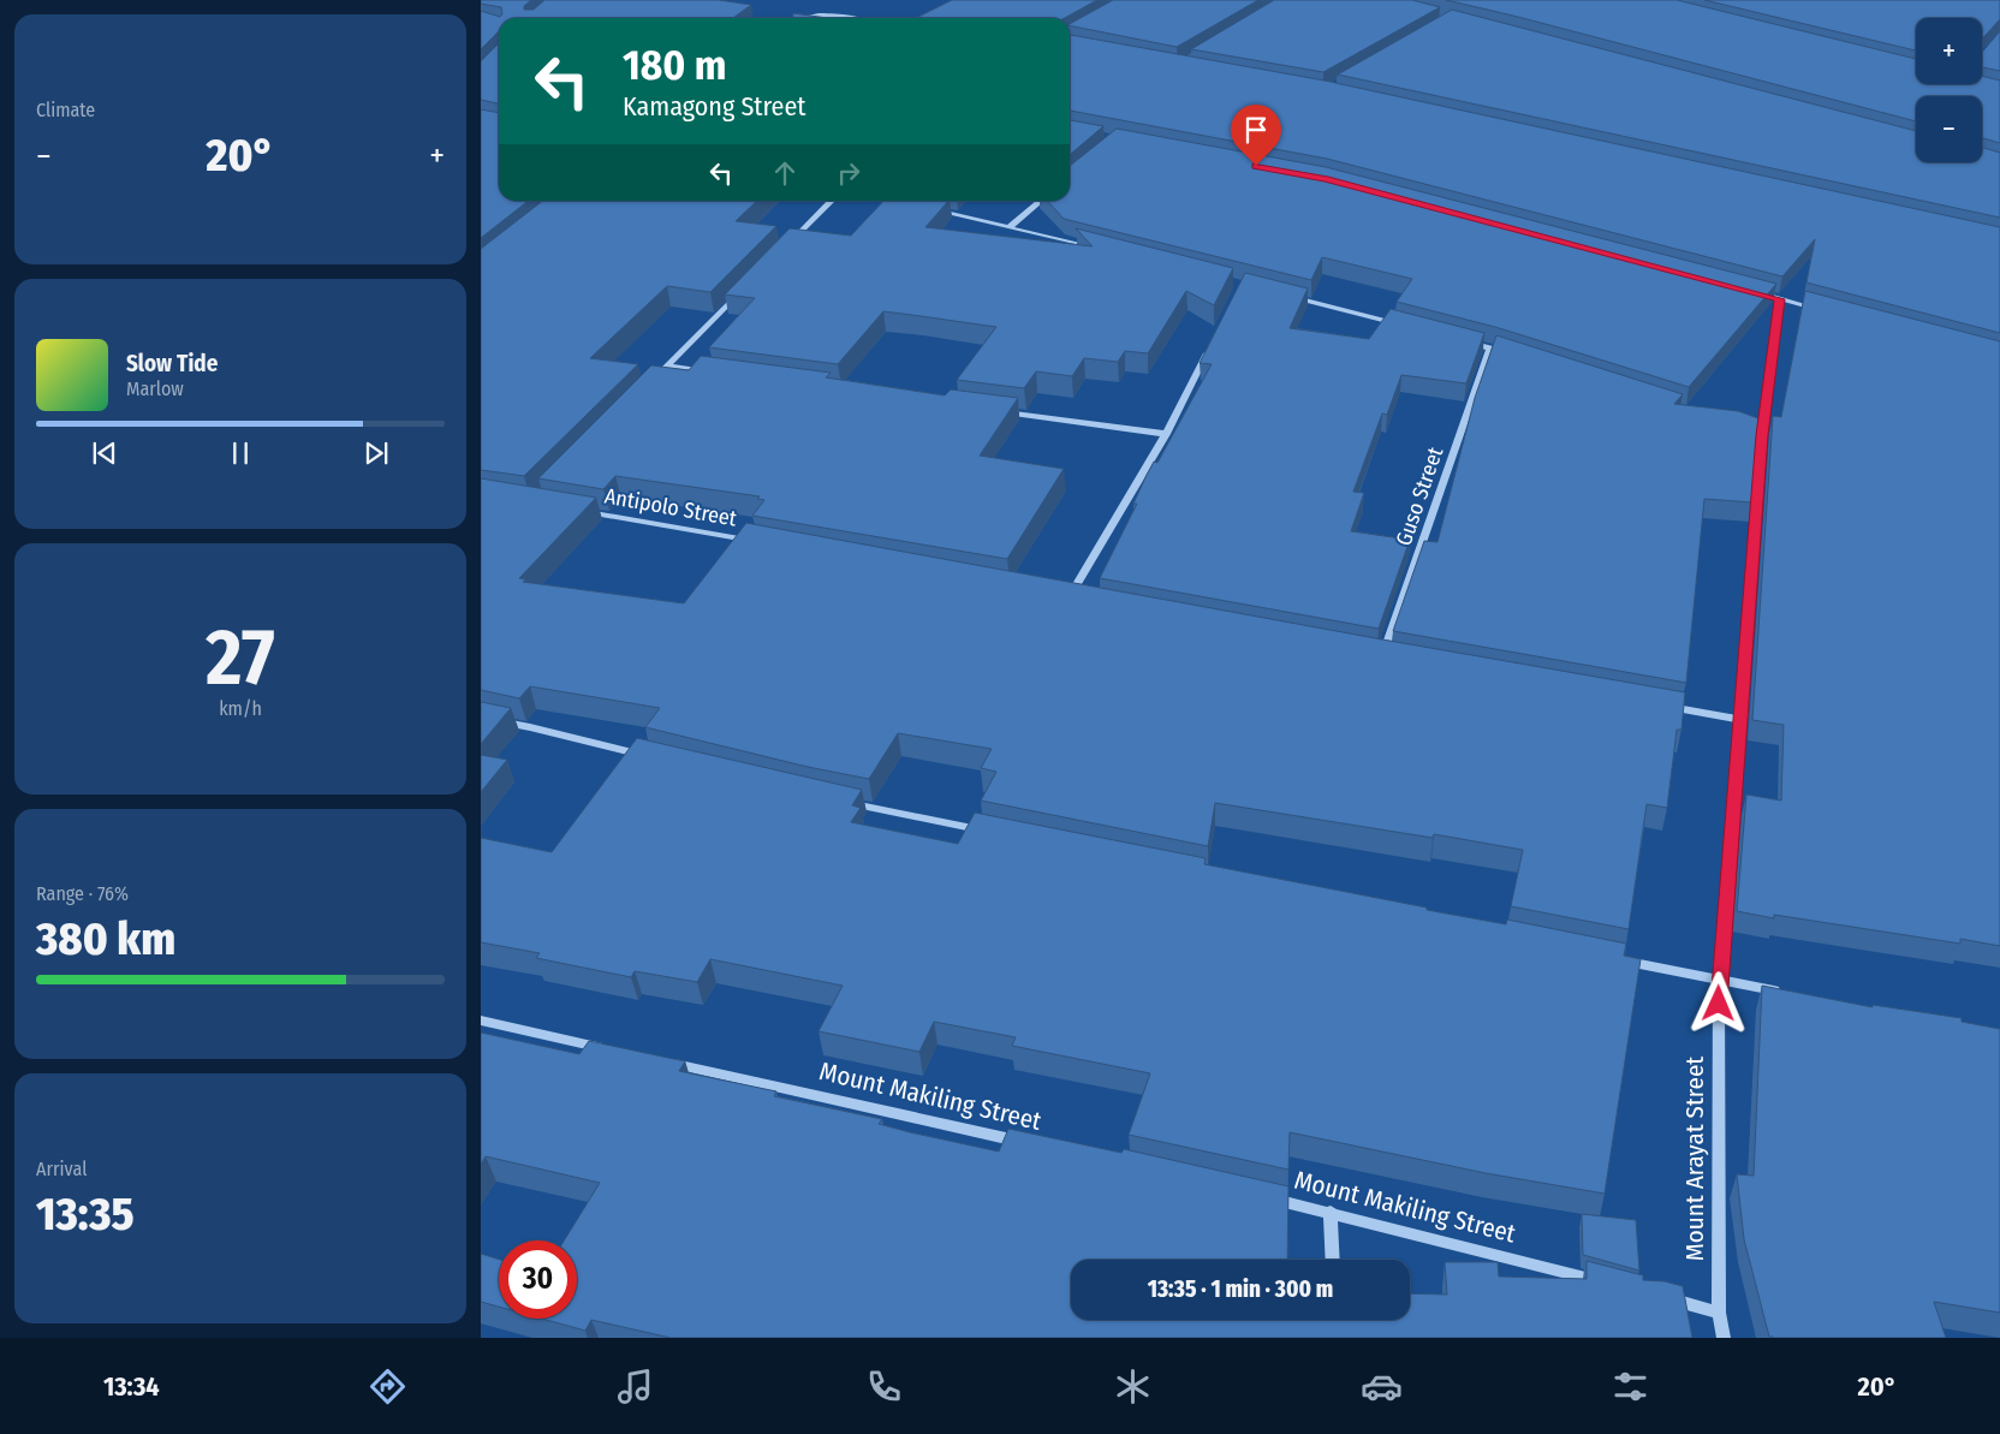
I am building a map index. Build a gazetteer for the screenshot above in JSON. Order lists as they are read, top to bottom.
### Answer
{
  "streets": {
    "street": [
      "Guso Street",
      "Antipolo Street",
      "Mount Makiling Street",
      "Mount Arayat Street"
    ]
  },
  "page": {
    "tile": [
      "Climate",
      ["27", "km/h"],
      ["Range · 76%", "380 km"],
      ["Arrival", "13:35"]
    ],
    "map_buttons": ["+", "−"],
    "turn": ["180 m", "Kamagong Street"],
    "heat": ["−", "20°", "+"],
    "song": ["Slow Tide", "Marlow"],
    "limit": "30",
    "trip": "13:35 · 1 min · 300 m",
    "tabs": ["13:34", "20°"]
  }
}
